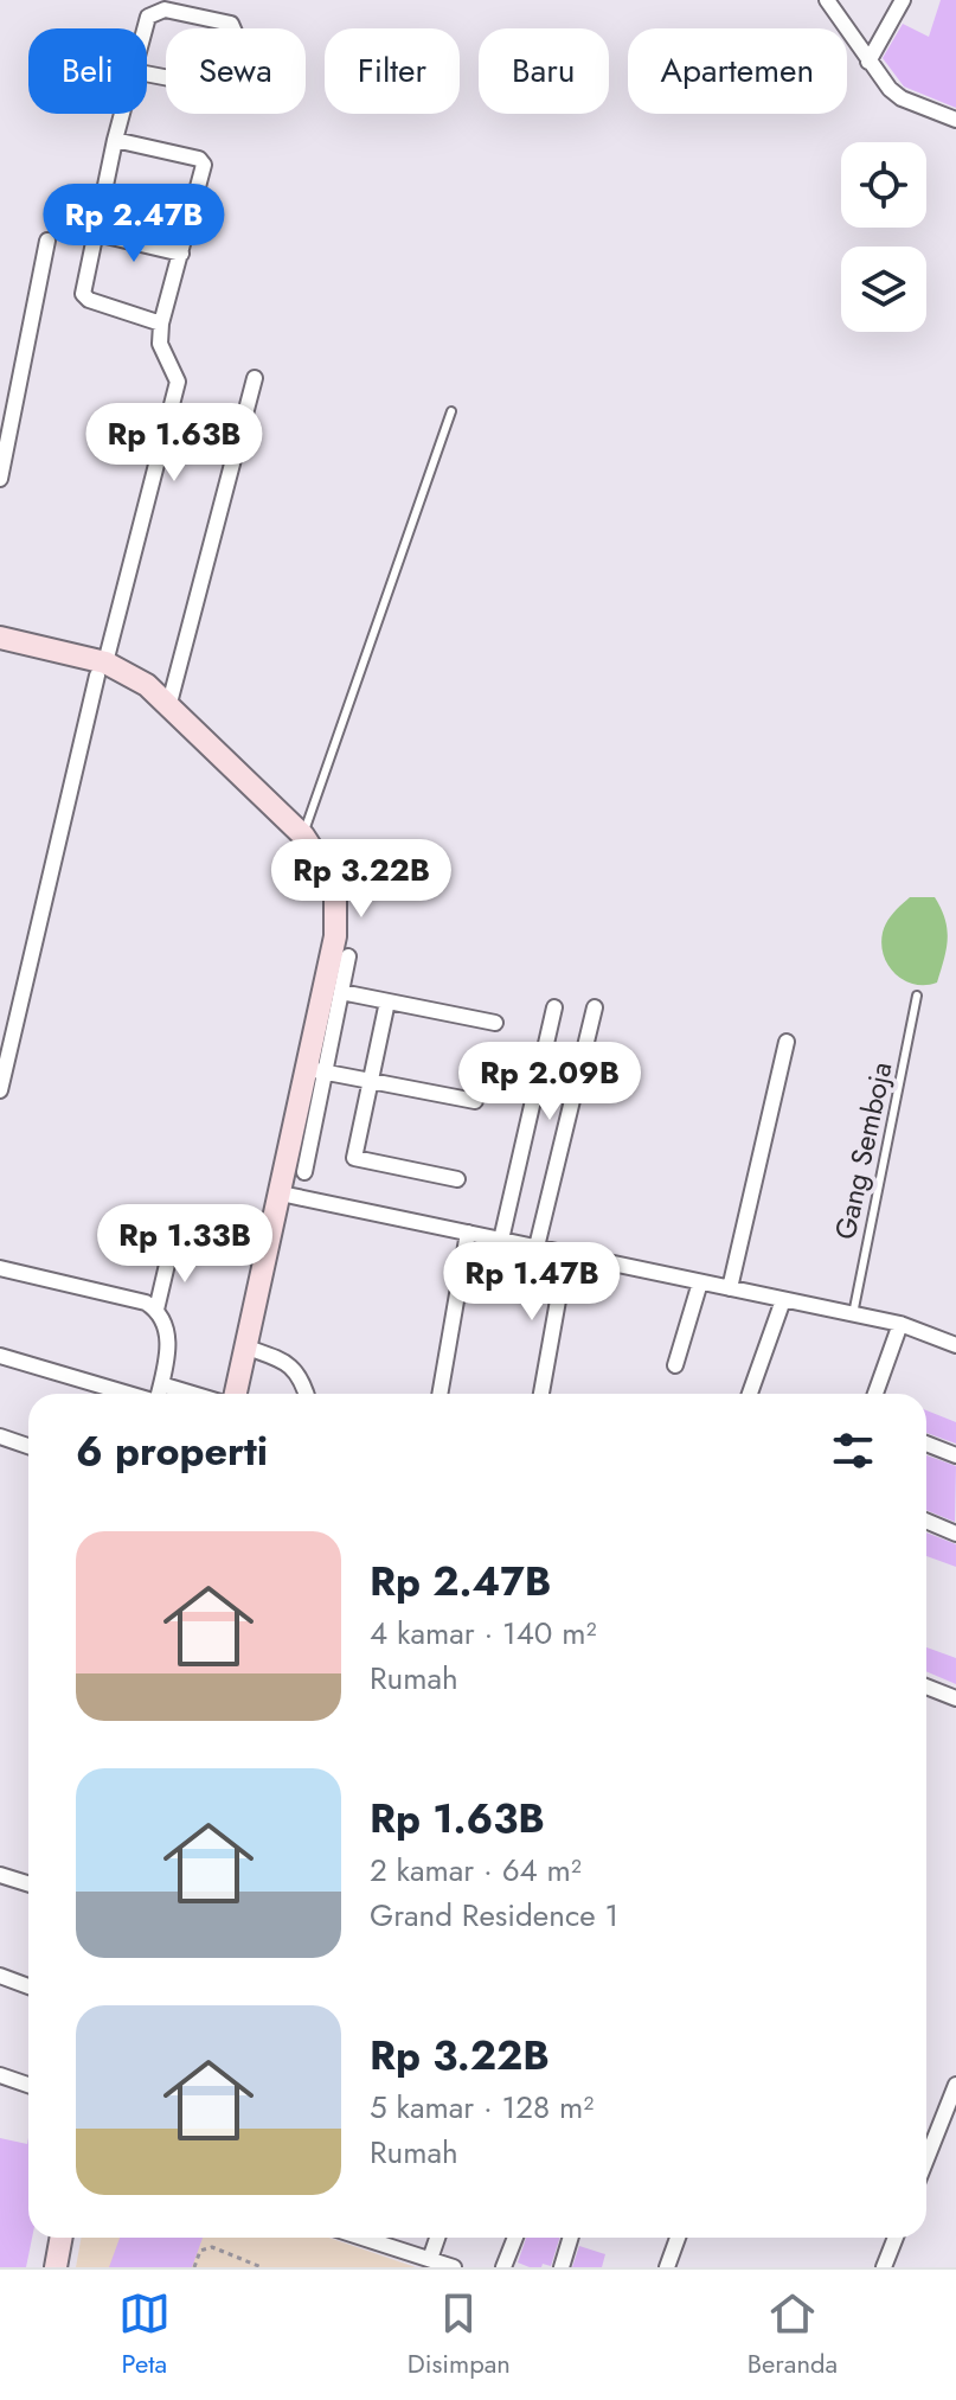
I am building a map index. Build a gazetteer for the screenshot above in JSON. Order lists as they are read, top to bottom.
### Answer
{
  "streets": {
    "lane": ["Gang Semboja"]
  },
  "page": {
    "chip": [
      "Beli",
      "Sewa",
      "Filter",
      "Baru",
      "Apartemen"
    ],
    "price": [
      "Rp 2.47B",
      "Rp 1.63B",
      "Rp 3.22B",
      "Rp 2.09B",
      "Rp 1.33B",
      "Rp 1.47B"
    ],
    "heading": "6 properti",
    "list": [
      {
        "name": "Rp 2.47B",
        "note": "4 kamar · 140 m² · Rumah"
      },
      {
        "name": "Rp 1.63B",
        "note": "2 kamar · 64 m² · Grand Residence 1"
      },
      {
        "name": "Rp 3.22B",
        "note": "5 kamar · 128 m² · Rumah"
      }
    ],
    "tabs": ["Peta", "Disimpan", "Beranda"]
  }
}
